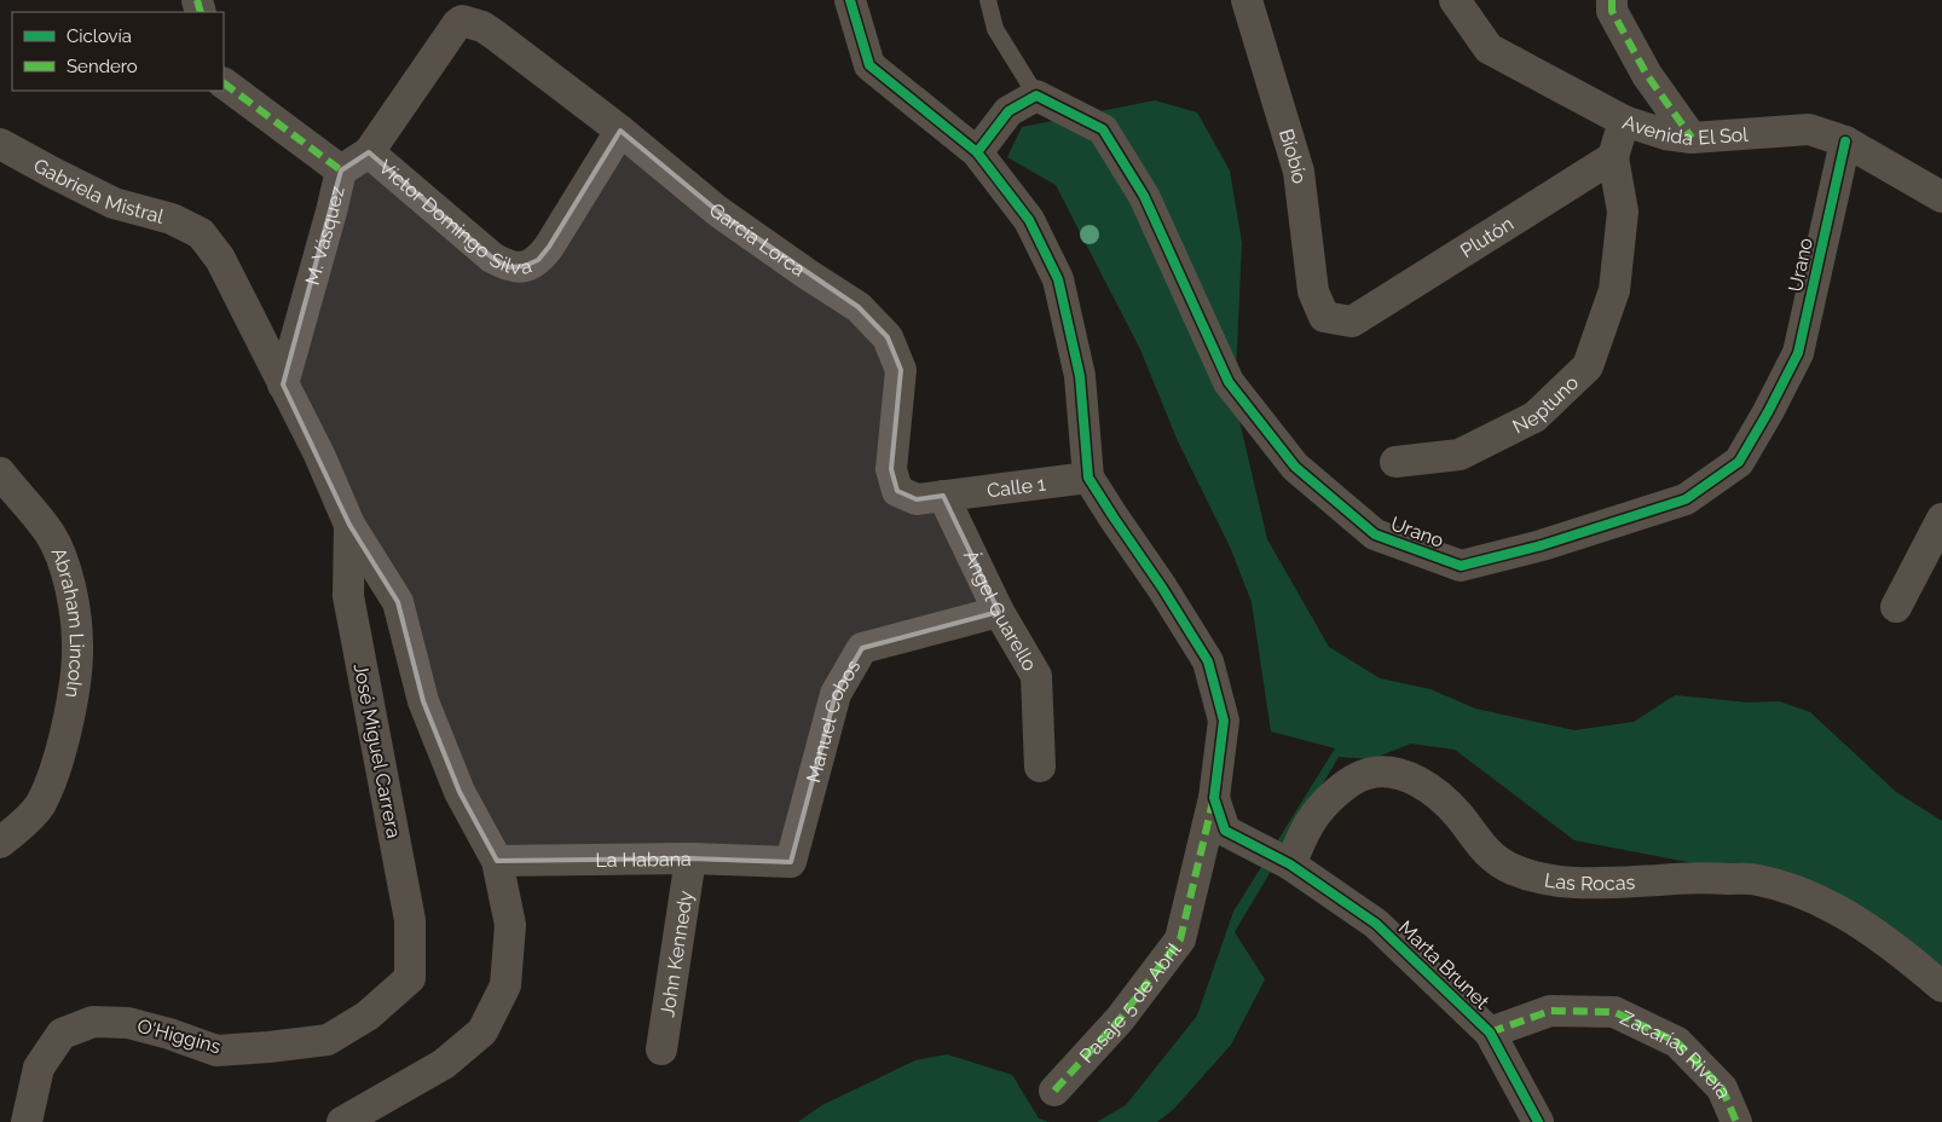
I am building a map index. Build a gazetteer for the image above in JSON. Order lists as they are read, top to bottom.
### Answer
{
  "streets": {
    "street": [
      "Avenida El Sol",
      "Bíobío",
      "Gabriela Mistral",
      "Víctor Domingo Silva",
      "M. Vásquez",
      "Plutón",
      "García Lorca",
      "Urano",
      "Neptuno",
      "Calle 1",
      "Ángel Guarello",
      "Abraham Lincoln",
      "Manuel Cobos",
      "José Miguel Carrera",
      "La Habana",
      "Las Rocas",
      "John Kennedy",
      "Marta Brunet",
      "Pasaje 5 de Abril",
      "O'Higgins",
      "Zacarías Rivera"
    ]
  },
  "crossings": [
    ["Avenida El Sol", "Urano"],
    ["Bíobío", "Plutón"],
    ["Gabriela Mistral", "José Miguel Carrera"],
    ["Víctor Domingo Silva", "M. Vásquez"],
    ["Víctor Domingo Silva", "García Lorca"],
    ["M. Vásquez", "García Lorca"],
    ["M. Vásquez", "José Miguel Carrera"],
    ["Plutón", "Neptuno"],
    ["García Lorca", "Calle 1"],
    ["García Lorca", "Ángel Guarello"],
    ["Calle 1", "Ángel Guarello"],
    ["Calle 1", "Pasaje 5 de Abril"],
    ["Ángel Guarello", "Manuel Cobos"],
    ["Manuel Cobos", "La Habana"],
    ["José Miguel Carrera", "La Habana"],
    ["José Miguel Carrera", "O'Higgins"],
    ["La Habana", "John Kennedy"],
    ["Las Rocas", "Marta Brunet"],
    ["Marta Brunet", "Pasaje 5 de Abril"],
    ["Marta Brunet", "Zacarías Rivera"]
  ],
  "legend": ["Ciclovía", "Sendero"]
}
